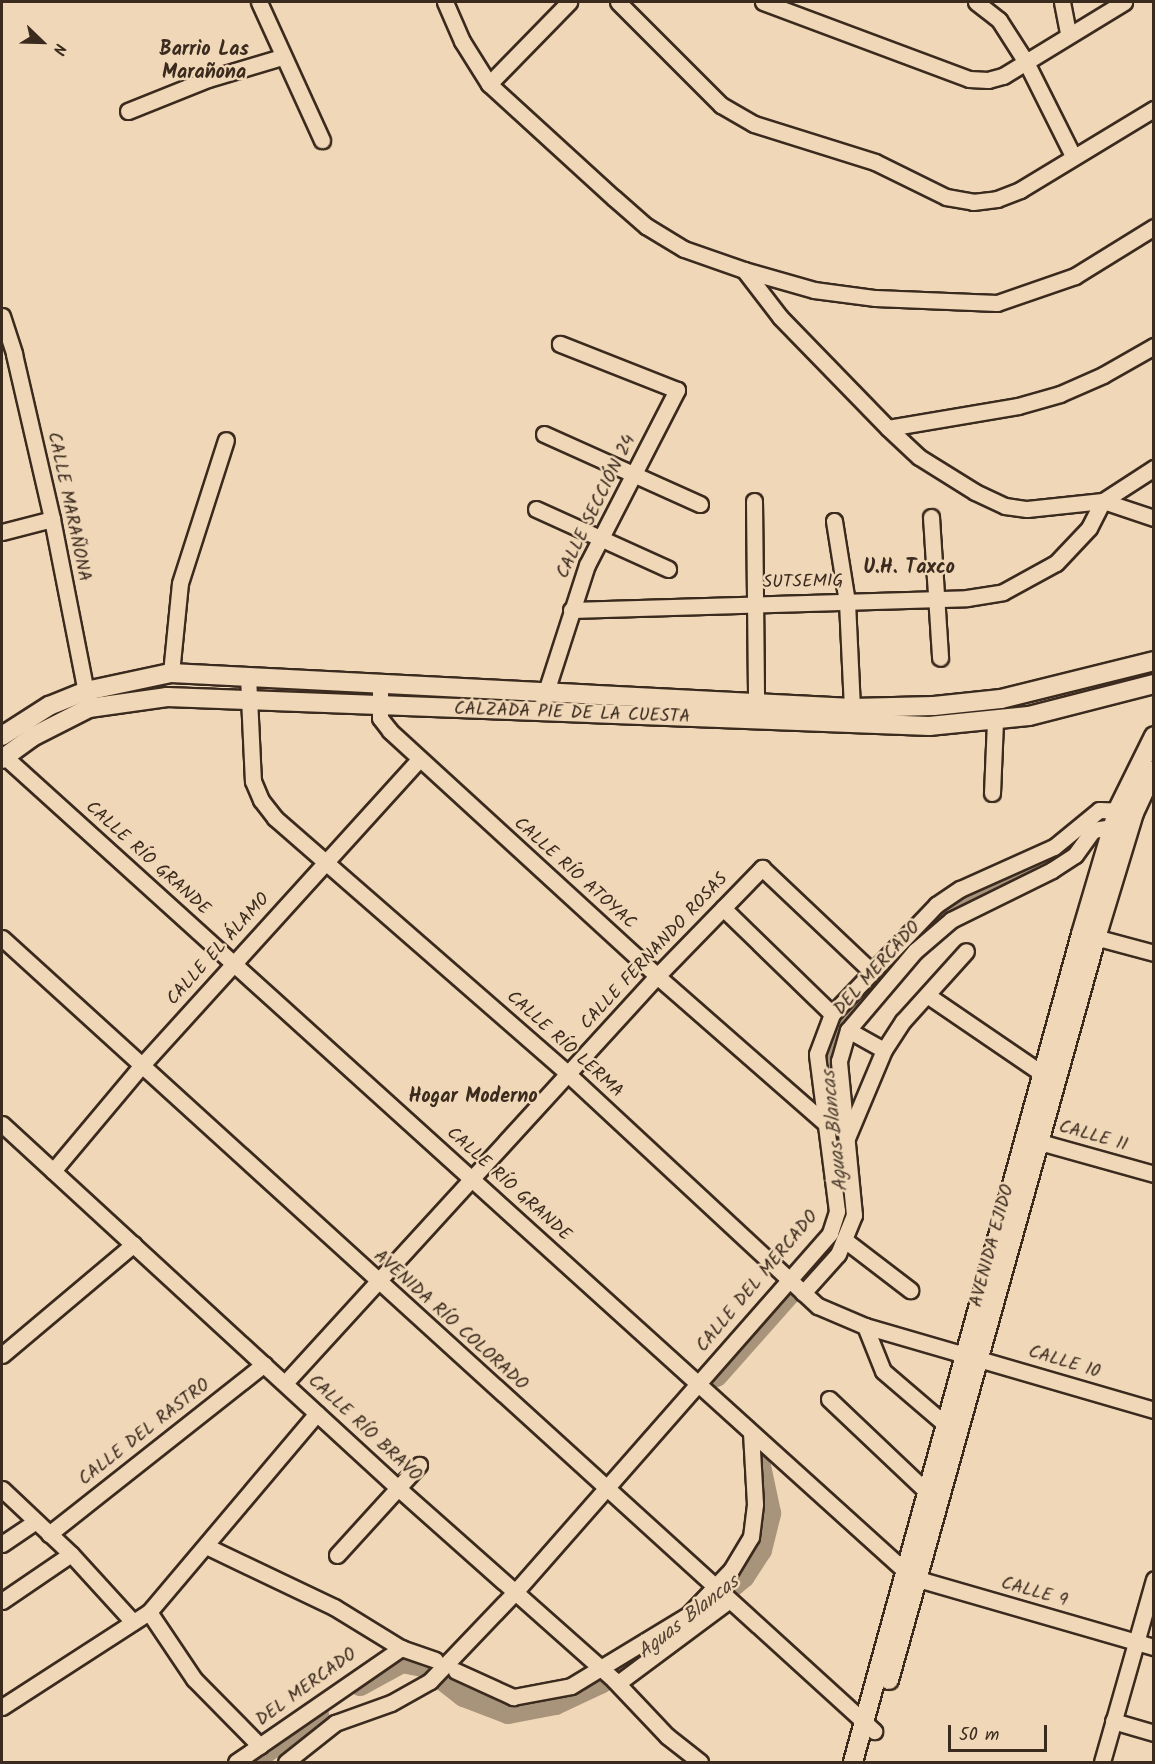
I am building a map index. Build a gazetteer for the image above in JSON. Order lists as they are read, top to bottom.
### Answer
{
  "streets": {
    "main road": ["CALZADA PIE DE LA CUESTA", "AVENIDA EJIDO"],
    "street": [
      "CALLE MARAÑONA",
      "CALLE SECCIÓN 24",
      "SUTSEMIG",
      "CALLE RÍO GRANDE",
      "CALLE RÍO ATOYAC",
      "CALLE EL ÁLAMO",
      "CALLE FERNANDO ROSAS",
      "DEL MERCADO",
      "CALLE RÍO LERMA",
      "CALLE 11",
      "CALLE DEL MERCADO",
      "AVENIDA RÍO COLORADO",
      "CALLE 10",
      "CALLE RÍO BRAVO",
      "CALLE DEL RASTRO",
      "CALLE 9"
    ]
  },
  "crossings": [
    ["CALLE MARAÑONA", "CALZADA PIE DE LA CUESTA"],
    ["CALLE SECCIÓN 24", "SUTSEMIG"],
    ["CALLE SECCIÓN 24", "CALZADA PIE DE LA CUESTA"],
    ["CALZADA PIE DE LA CUESTA", "CALLE RÍO GRANDE"],
    ["CALZADA PIE DE LA CUESTA", "CALLE RÍO ATOYAC"],
    ["CALZADA PIE DE LA CUESTA", "CALLE RÍO LERMA"],
    ["CALLE RÍO GRANDE", "CALLE EL ÁLAMO"],
    ["CALLE RÍO GRANDE", "CALLE FERNANDO ROSAS"],
    ["CALLE RÍO GRANDE", "AVENIDA EJIDO"],
    ["CALLE RÍO GRANDE", "CALLE DEL MERCADO"],
    ["CALLE RÍO GRANDE", "CALLE 9"],
    ["CALLE RÍO ATOYAC", "CALLE EL ÁLAMO"],
    ["CALLE RÍO ATOYAC", "CALLE FERNANDO ROSAS"],
    ["CALLE RÍO ATOYAC", "CALLE DEL MERCADO"],
    ["CALLE EL ÁLAMO", "CALLE RÍO LERMA"],
    ["CALLE EL ÁLAMO", "AVENIDA RÍO COLORADO"],
    ["CALLE EL ÁLAMO", "CALLE RÍO BRAVO"],
    ["CALLE FERNANDO ROSAS", "CALLE RÍO LERMA"],
    ["CALLE FERNANDO ROSAS", "CALLE DEL MERCADO"],
    ["CALLE FERNANDO ROSAS", "AVENIDA RÍO COLORADO"],
    ["CALLE FERNANDO ROSAS", "CALLE RÍO BRAVO"],
    ["DEL MERCADO", "CALLE RÍO LERMA"],
    ["DEL MERCADO", "AVENIDA EJIDO"],
    ["DEL MERCADO", "CALLE DEL MERCADO"],
    ["CALLE RÍO LERMA", "AVENIDA EJIDO"],
    ["CALLE RÍO LERMA", "CALLE DEL MERCADO"],
    ["CALLE RÍO LERMA", "CALLE 10"],
    ["CALLE 11", "AVENIDA EJIDO"],
    ["AVENIDA EJIDO", "CALLE DEL MERCADO"],
    ["AVENIDA EJIDO", "AVENIDA RÍO COLORADO"],
    ["AVENIDA EJIDO", "CALLE 10"],
    ["AVENIDA EJIDO", "CALLE 9"],
    ["CALLE DEL MERCADO", "AVENIDA RÍO COLORADO"],
    ["CALLE DEL MERCADO", "CALLE RÍO BRAVO"],
    ["CALLE RÍO BRAVO", "CALLE DEL RASTRO"]
  ],
  "districts": ["Barrio Las Marañona", "U.H. Taxco", "Hogar Moderno"],
  "water": ["Aguas Blancas"],
  "scale_bar": "50 m",
  "north": "bottom right"
}
